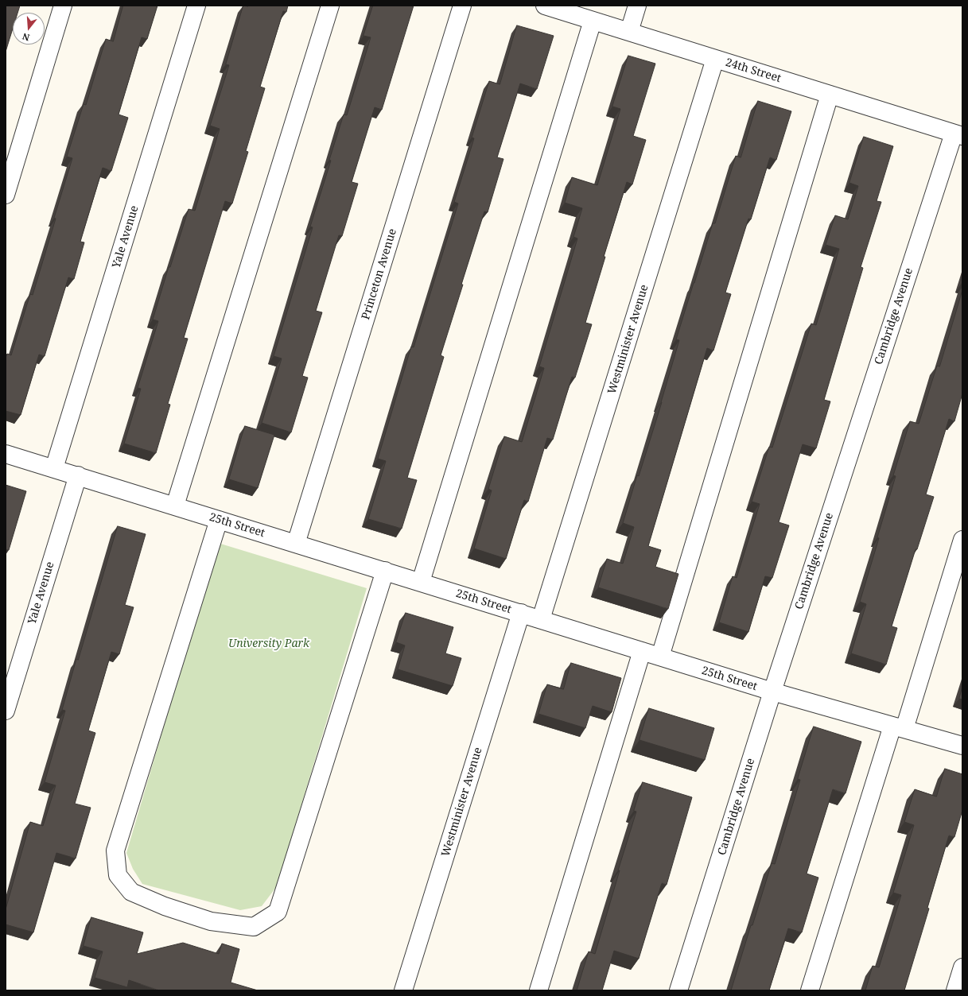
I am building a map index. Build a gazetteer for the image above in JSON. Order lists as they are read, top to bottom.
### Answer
{
  "streets": {
    "street": [
      "24th Street",
      "Yale Avenue",
      "Princeton Avenue",
      "Cambridge Avenue",
      "Westminister Avenue",
      "25th Street"
    ]
  },
  "crossings": [
    ["24th Street", "Cambridge Avenue"],
    ["24th Street", "Westminister Avenue"],
    ["Yale Avenue", "25th Street"],
    ["Princeton Avenue", "25th Street"],
    ["Cambridge Avenue", "25th Street"],
    ["Westminister Avenue", "25th Street"]
  ],
  "parks": ["University Park"],
  "north": "bottom"
}
